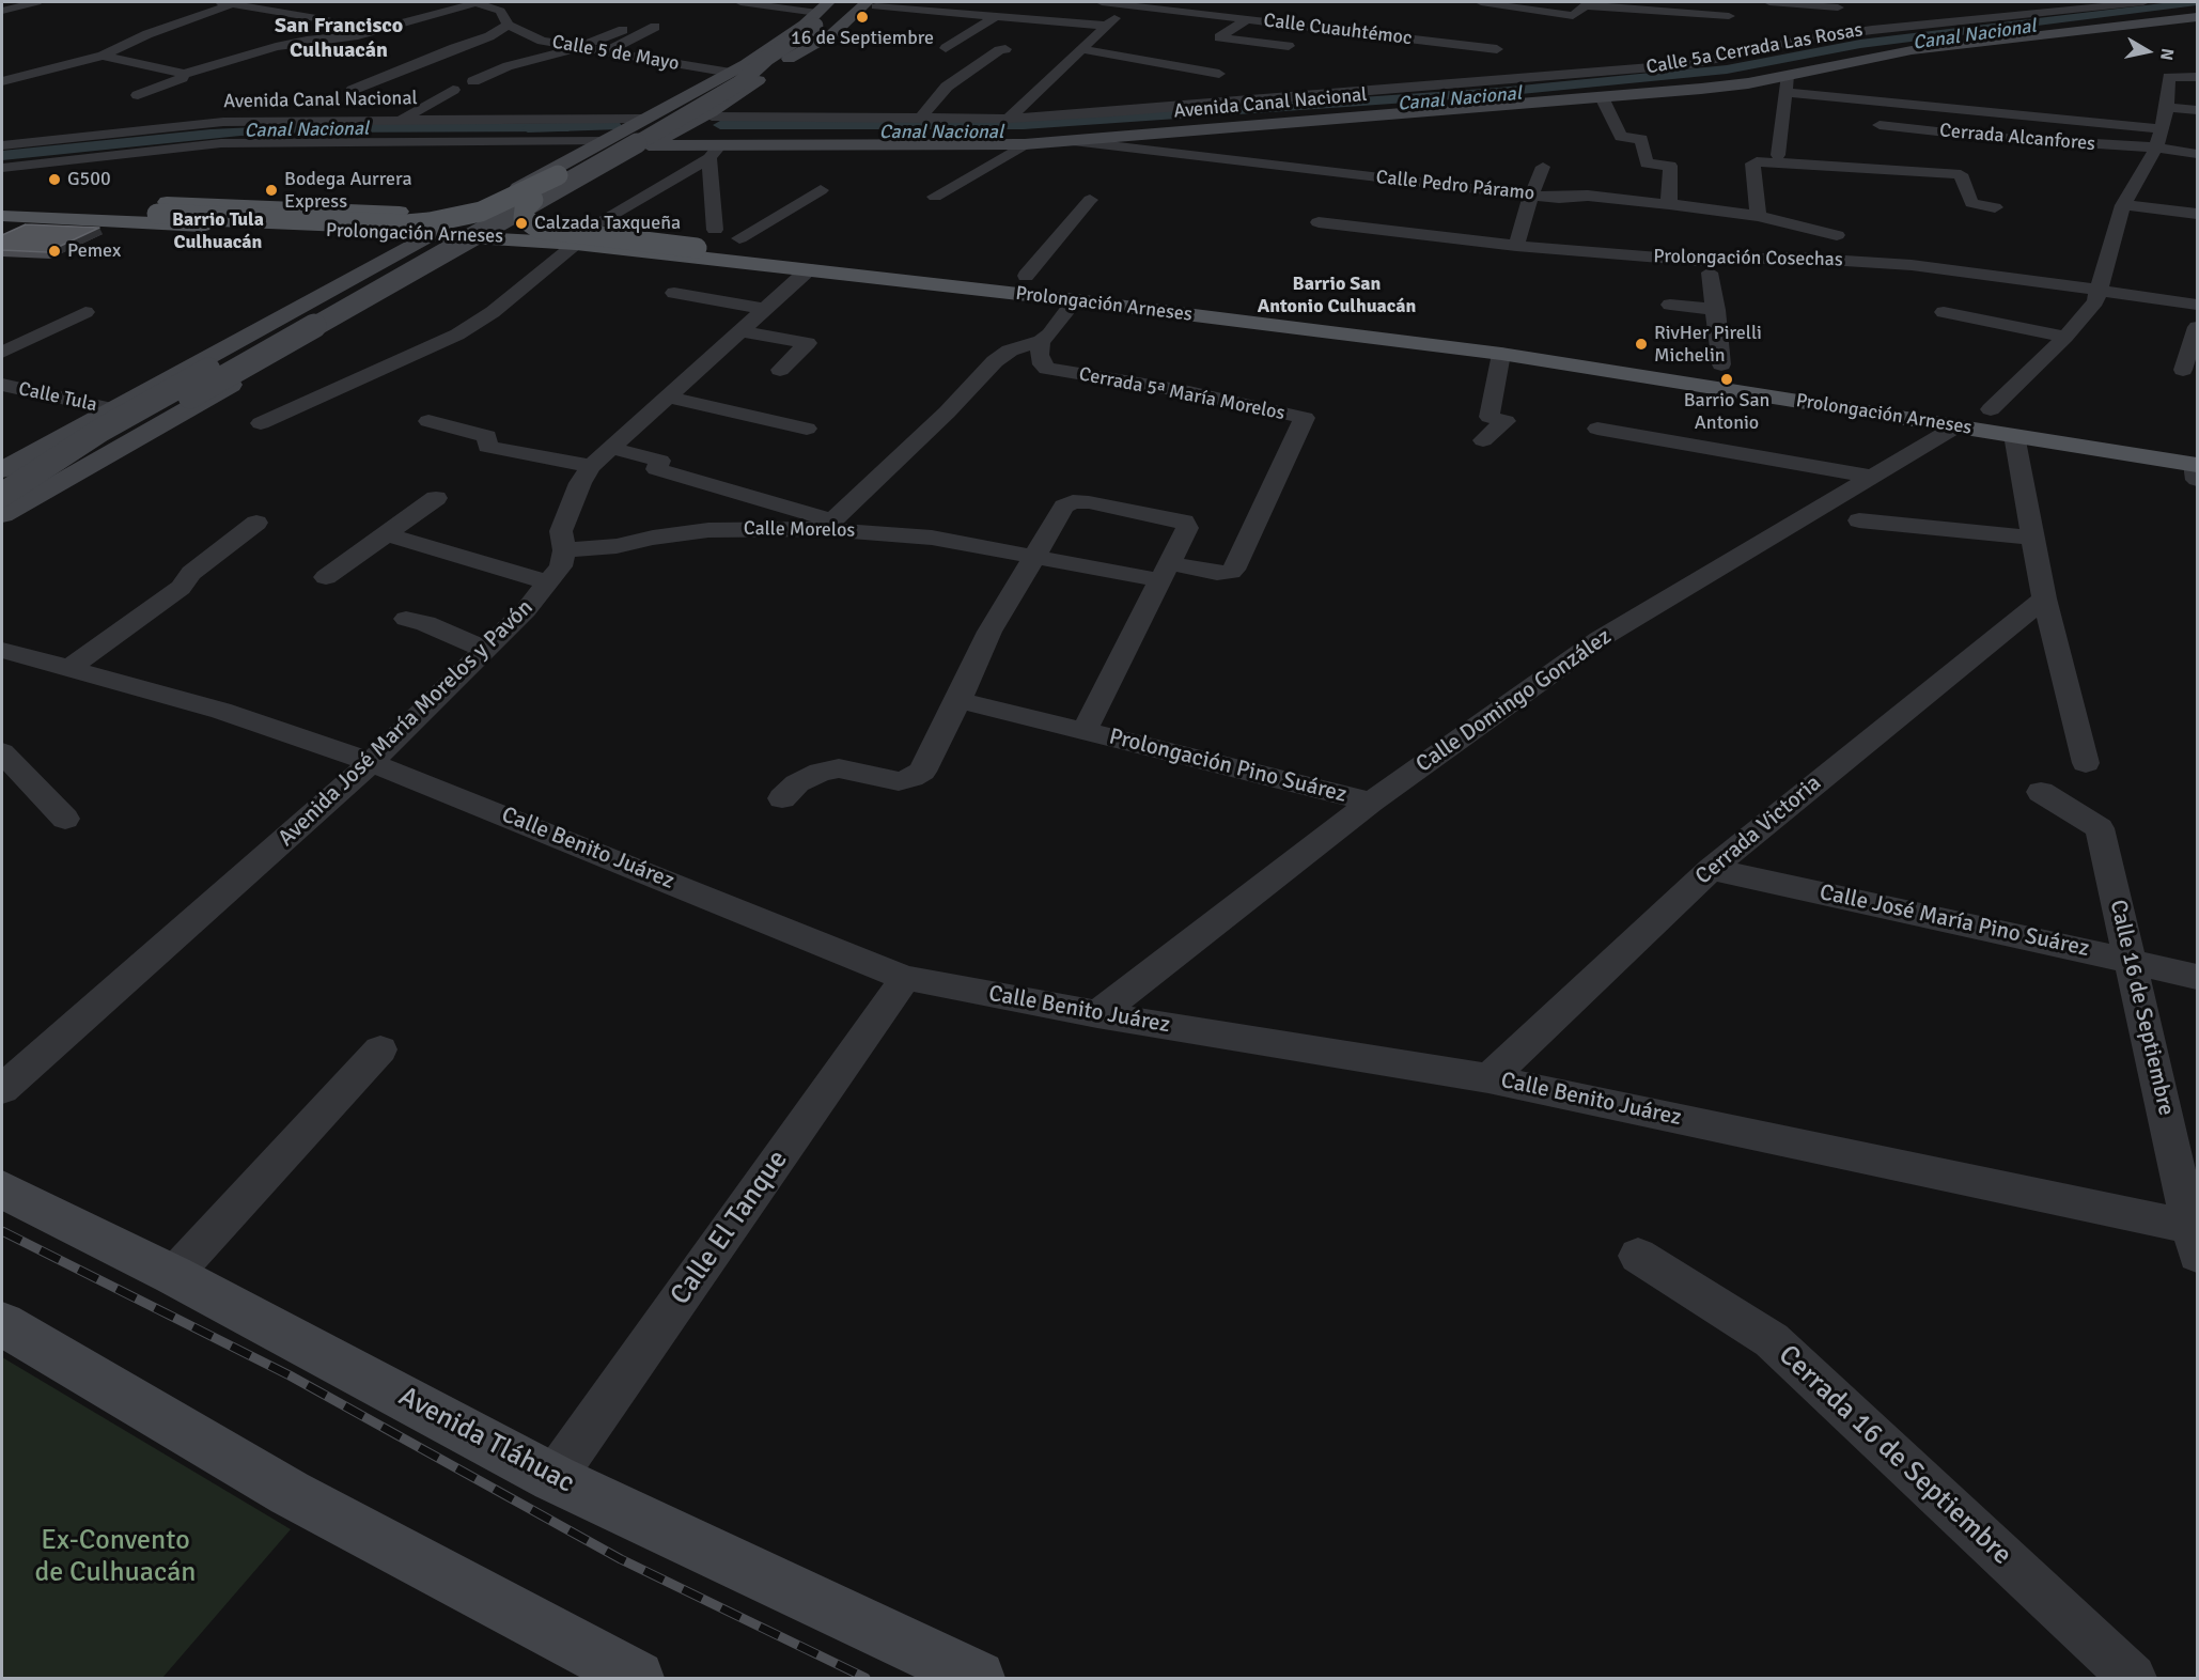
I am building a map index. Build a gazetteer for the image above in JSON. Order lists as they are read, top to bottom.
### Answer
{
  "streets": {
    "main road": ["Avenida Canal Nacional", "Prolongación Arneses", "Avenida Tláhuac"],
    "street": [
      "Calle Cuauhtémoc",
      "Calle 5a Cerrada Las Rosas",
      "Calle 5 de Mayo",
      "Cerrada Alcanfores",
      "Calle Pedro Páramo",
      "Prolongación Cosechas",
      "Cerrada 5ª María Morelos",
      "Calle Tula",
      "Calle Morelos",
      "Calle Domingo González",
      "Avenida José María Morelos y Pavón",
      "Prolongación Pino Suárez",
      "Cerrada Victoria",
      "Calle Benito Juárez",
      "Calle José María Pino Suárez",
      "Calle 16 de Septiembre",
      "Calle El Tanque",
      "Cerrada 16 de Septiembre"
    ]
  },
  "crossings": [
    ["Avenida Canal Nacional", "Calle Pedro Páramo"],
    ["Cerrada Alcanfores", "Calle Domingo González"],
    ["Prolongación Arneses", "Calle Domingo González"],
    ["Prolongación Arneses", "Avenida José María Morelos y Pavón"],
    ["Prolongación Cosechas", "Calle Domingo González"],
    ["Cerrada 5ª María Morelos", "Calle Morelos"],
    ["Cerrada 5ª María Morelos", "Prolongación Pino Suárez"],
    ["Calle Morelos", "Avenida José María Morelos y Pavón"],
    ["Calle Morelos", "Prolongación Pino Suárez"],
    ["Calle Domingo González", "Prolongación Pino Suárez"],
    ["Calle Domingo González", "Calle Benito Juárez"],
    ["Avenida José María Morelos y Pavón", "Calle Benito Juárez"],
    ["Cerrada Victoria", "Calle Benito Juárez"],
    ["Cerrada Victoria", "Calle José María Pino Suárez"],
    ["Calle Benito Juárez", "Calle 16 de Septiembre"],
    ["Calle Benito Juárez", "Calle El Tanque"],
    ["Calle José María Pino Suárez", "Calle 16 de Septiembre"],
    ["Calle El Tanque", "Avenida Tláhuac"]
  ],
  "districts": ["San Francisco Culhuacán", "Barrio Tula Culhuacán", "Barrio San Antonio Culhuacán"],
  "water": ["Canal Nacional"],
  "parks": ["Ex-Convento de Culhuacán"],
  "places": [
    "16 de Septiembre",
    "G500",
    "Bodega Aurrera Express",
    "Calzada Taxqueña",
    "Pemex",
    "RivHer Pirelli Michelin",
    "Barrio San Antonio"
  ],
  "north": "right"
}
